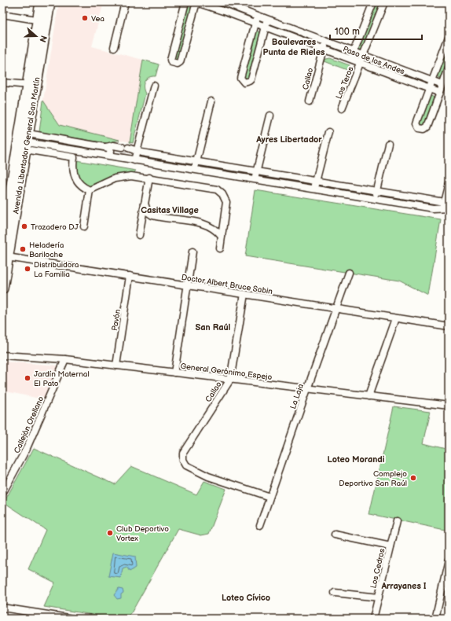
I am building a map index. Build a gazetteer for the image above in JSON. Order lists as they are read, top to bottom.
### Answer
{
  "streets": {
    "main road": ["Avenida Libertador General San Martín"],
    "street": [
      "Paso de los Andes",
      "Callao",
      "Los Teros",
      "Doctor Albert Bruce Sabin",
      "Pavón",
      "General Gerónimo Espejo",
      "La Laja",
      "Callejón Orellano",
      "Los Cedros"
    ]
  },
  "crossings": [
    ["Paso de los Andes", "Callao"],
    ["Paso de los Andes", "Los Teros"],
    ["Callao", "Doctor Albert Bruce Sabin"],
    ["Callao", "General Gerónimo Espejo"],
    ["Callao", "La Laja"],
    ["Avenida Libertador General San Martín", "Doctor Albert Bruce Sabin"],
    ["Doctor Albert Bruce Sabin", "Pavón"],
    ["Doctor Albert Bruce Sabin", "La Laja"],
    ["Pavón", "General Gerónimo Espejo"],
    ["General Gerónimo Espejo", "La Laja"],
    ["General Gerónimo Espejo", "Callejón Orellano"]
  ],
  "districts": [
    "Boulevares Punta de Rieles",
    "Ayres Libertador",
    "Casitas Village",
    "San Raúl",
    "Loteo Morandi",
    "Arrayanes I",
    "Loteo Cívico"
  ],
  "places": [
    "Vea",
    "Trozadero DJ",
    "Heladería Bariloche",
    "Distribuidora La Familia",
    "Jardín Maternal El Pato",
    "Complejo Deportivo San Raúl",
    "Club Deportivo Vortex"
  ],
  "scale_bar": "100 m",
  "north": "right"
}
